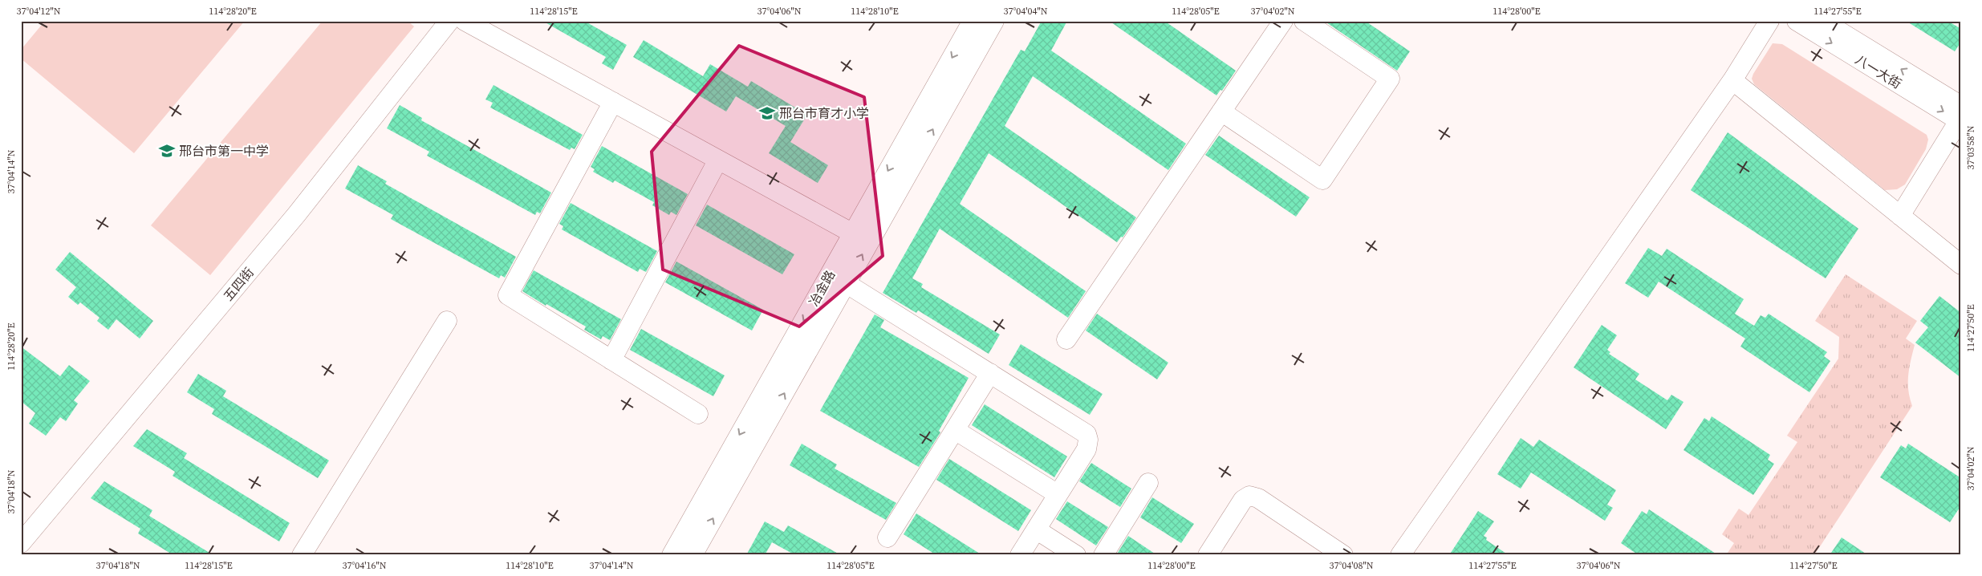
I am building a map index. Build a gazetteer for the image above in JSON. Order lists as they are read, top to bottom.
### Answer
{
  "streets": {
    "street": ["八一大街", "五四街", "冶金路"]
  },
  "places": {
    "school or university": ["邢台市育才小学", "邢台市第一中学"]
  },
  "coordinates": [
    "37°04'12\"N",
    "114°28'20\"E",
    "114°28'15\"E",
    "37°04'06\"N",
    "114°28'10\"E",
    "37°04'04\"N",
    "114°28'05\"E",
    "37°04'02\"N",
    "114°28'00\"E",
    "114°27'55\"E",
    "37°03'58\"N",
    "37°04'14\"N",
    "114°27'50\"E",
    "37°04'18\"N",
    "37°04'16\"N",
    "37°04'08\"N"
  ]
}
